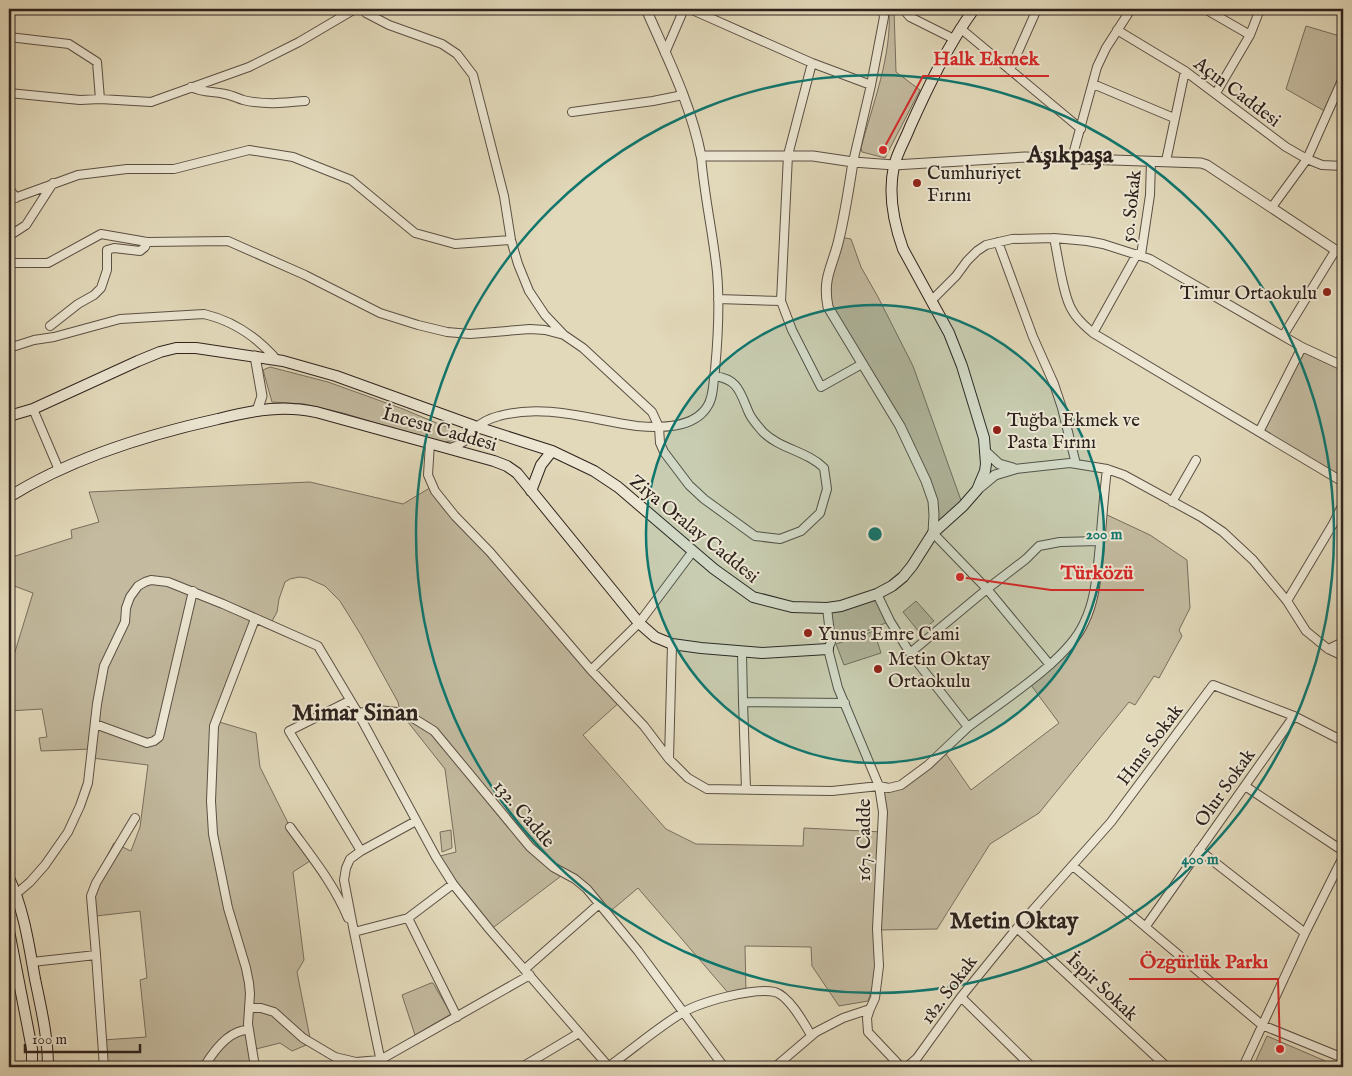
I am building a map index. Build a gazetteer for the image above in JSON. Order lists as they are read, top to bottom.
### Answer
{
  "streets": {
    "main road": ["İncesu Caddesi", "Ziya Oralay Caddesi"],
    "street": [
      "Açın Caddesi",
      "50. Sokak",
      "Hınıs Sokak",
      "Olur Sokak",
      "132. Cadde",
      "167. Cadde",
      "İspir Sokak",
      "182. Sokak"
    ]
  },
  "crossings": [
    ["İncesu Caddesi", "167. Cadde"],
    ["Ziya Oralay Caddesi", "167. Cadde"],
    ["Hınıs Sokak", "Olur Sokak"],
    ["Hınıs Sokak", "İspir Sokak"],
    ["Hınıs Sokak", "182. Sokak"],
    ["167. Cadde", "182. Sokak"],
    ["İspir Sokak", "182. Sokak"]
  ],
  "districts": ["Aşıkpaşa", "Mimar Sinan", "Metin Oktay"],
  "places": [
    "Halk Ekmek",
    "Cumhuriyet Fırını",
    "Timur Ortaokulu",
    "Tuğba Ekmek ve Pasta Fırını",
    "Türközü",
    "Yunus Emre Cami",
    "Metin Oktay Ortaokulu",
    "Özgürlük Parkı"
  ],
  "scale_bar": "100 m",
  "rings": ["200 m", "400 m"]
}
